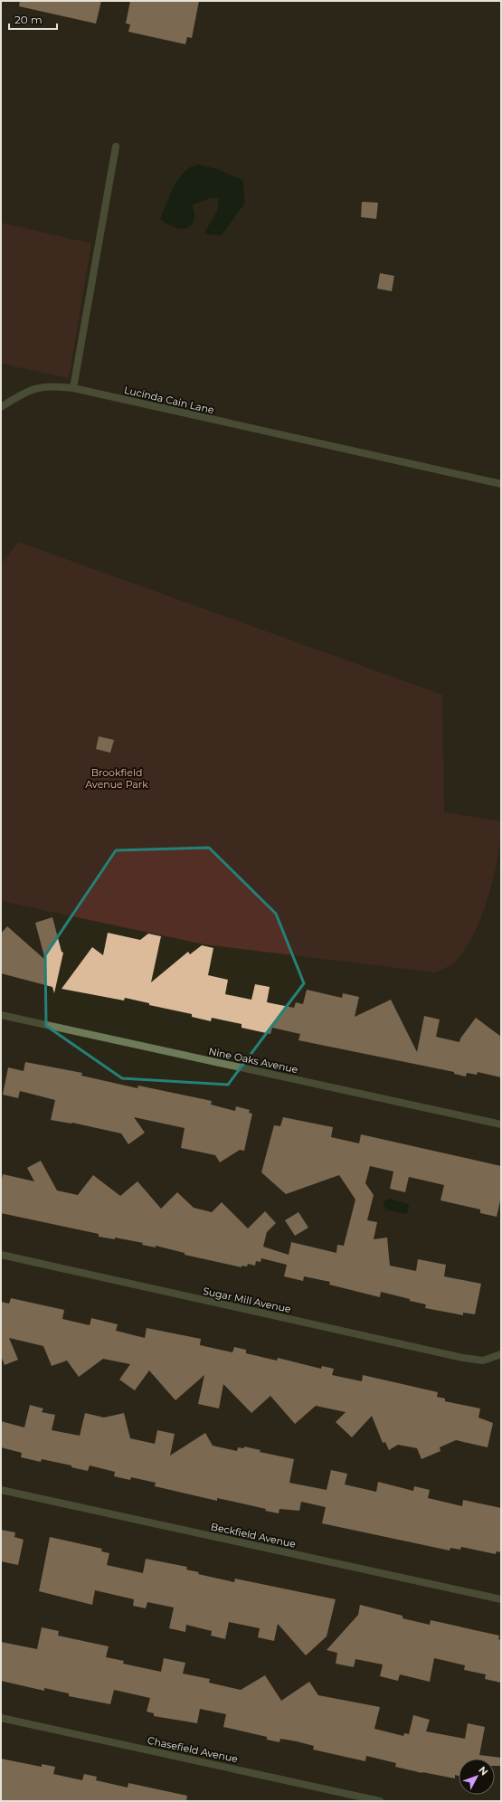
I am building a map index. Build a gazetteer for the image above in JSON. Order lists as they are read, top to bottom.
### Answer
{
  "streets": {
    "street": [
      "Lucinda Cain Lane",
      "Nine Oaks Avenue",
      "Sugar Mill Avenue",
      "Beckfield Avenue",
      "Chasefield Avenue"
    ]
  },
  "parks": ["Brookfield Avenue Park"],
  "scale_bar": "20 m",
  "north": "top right"
}
